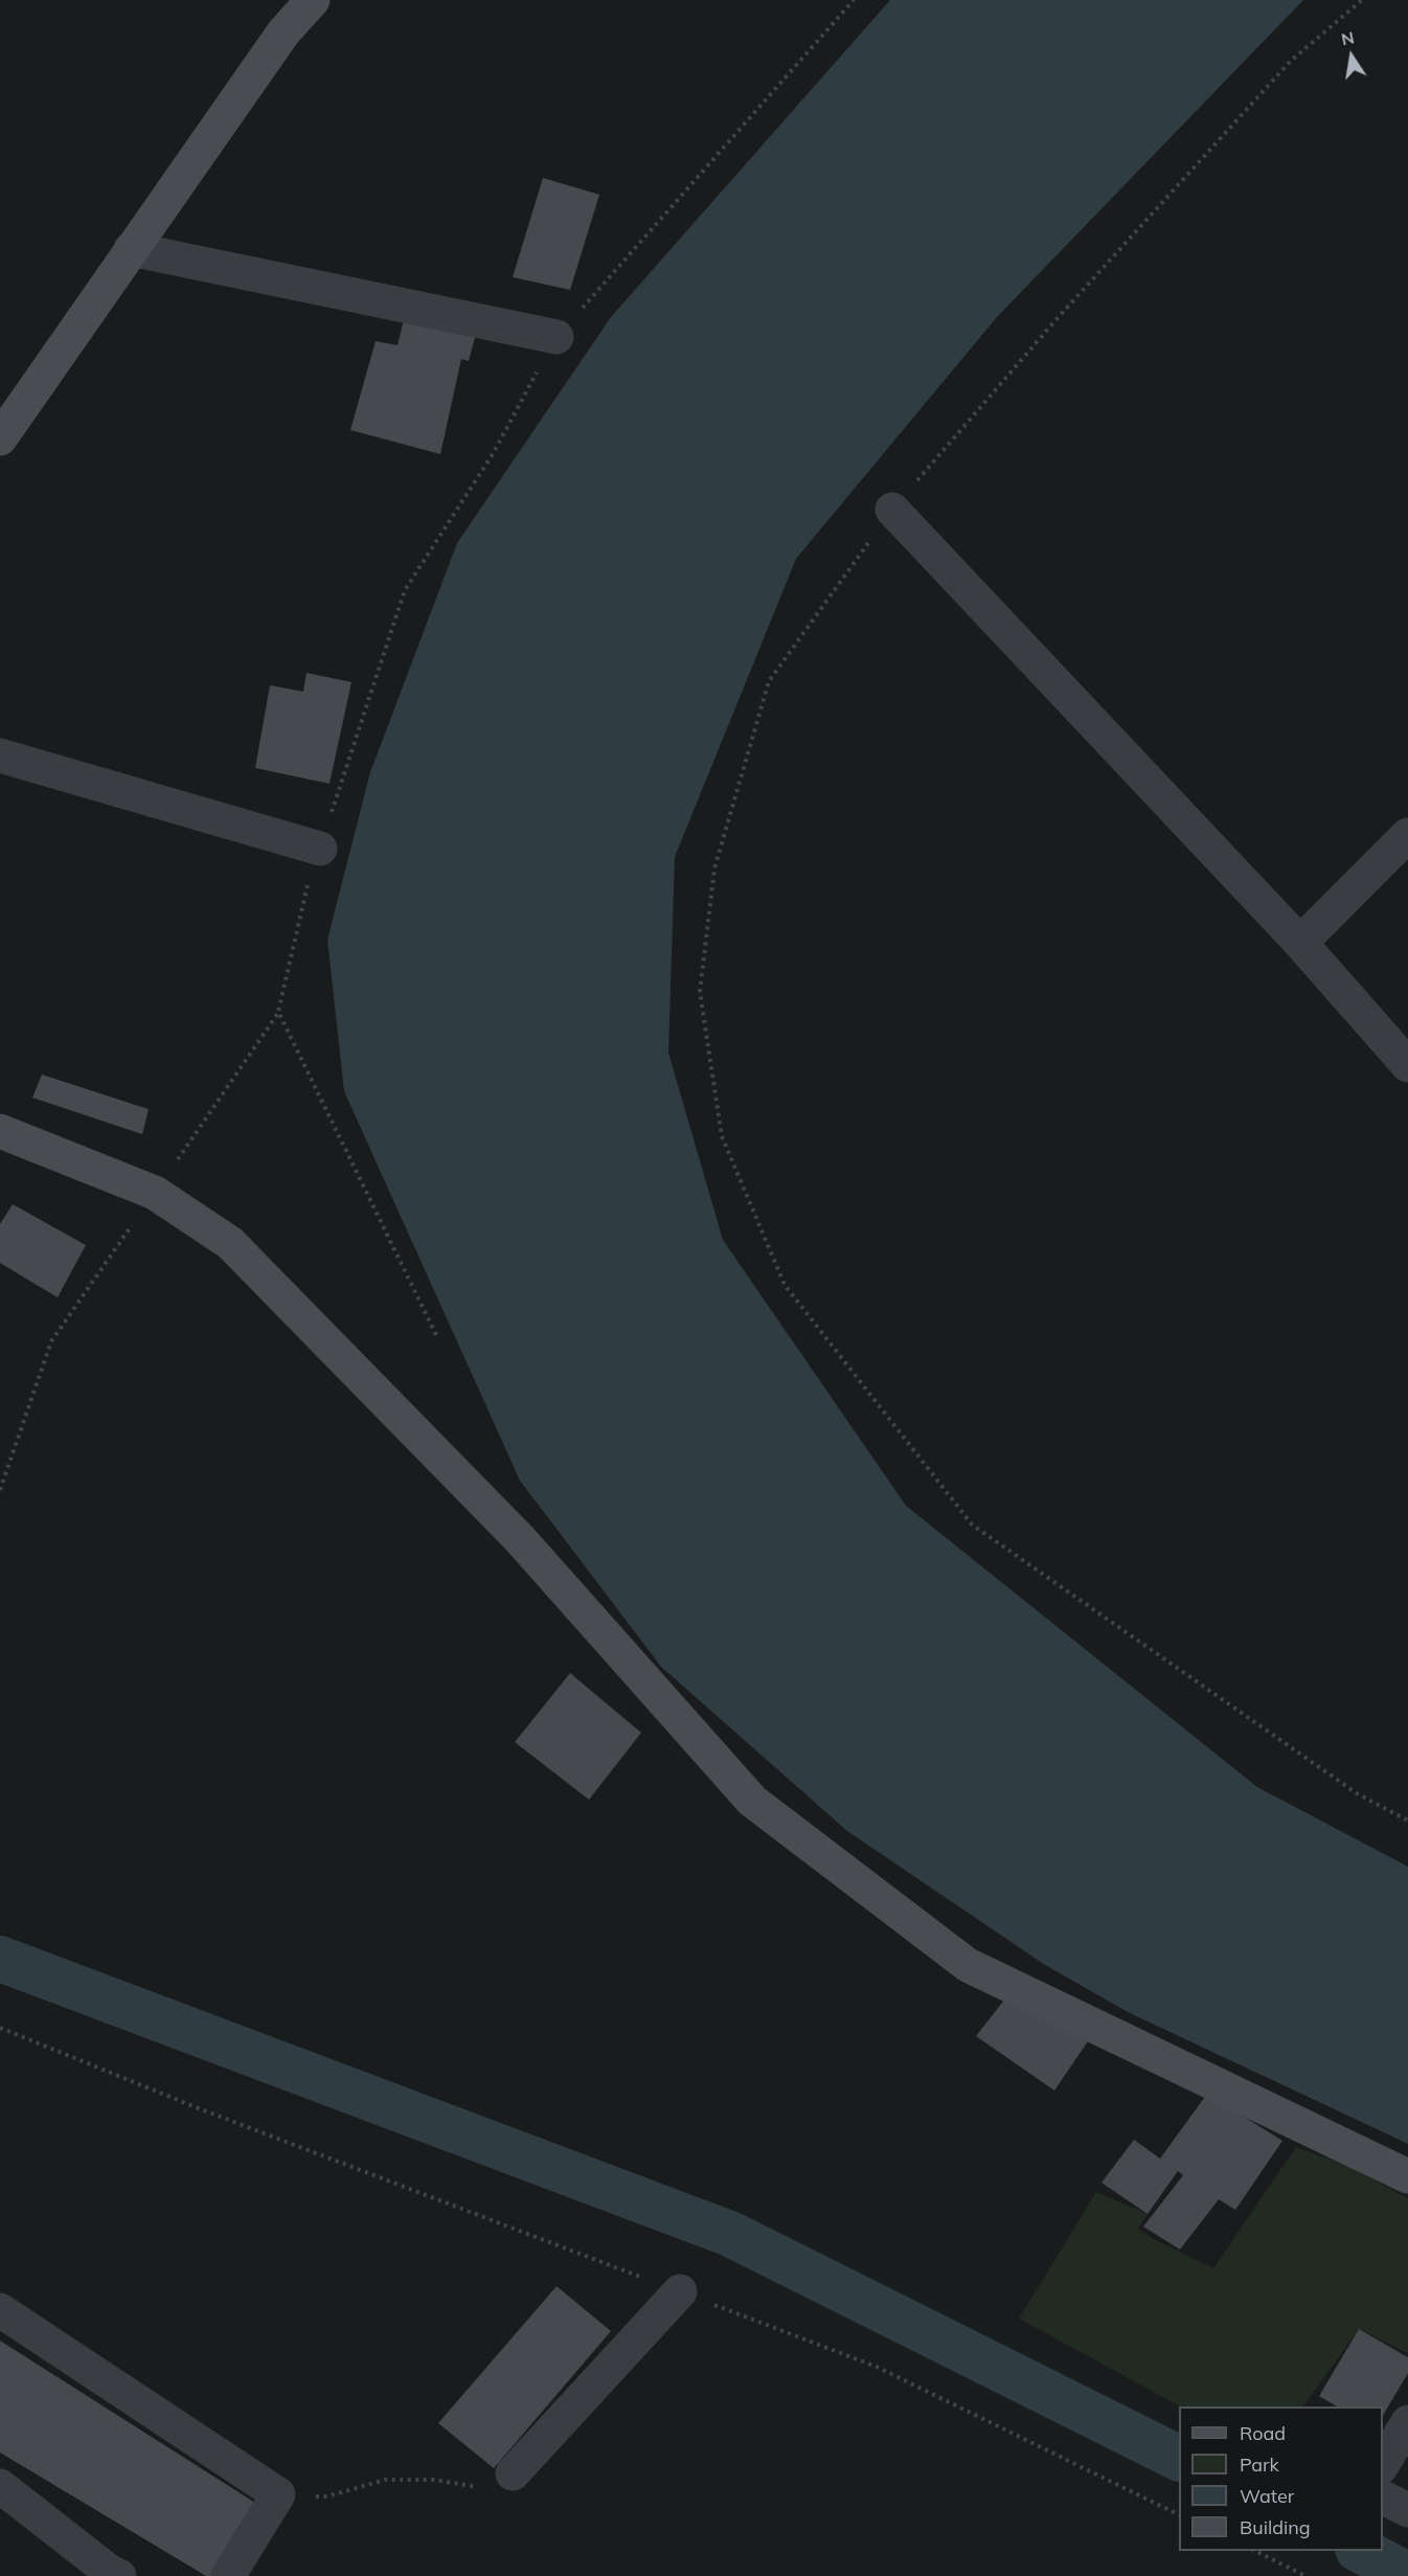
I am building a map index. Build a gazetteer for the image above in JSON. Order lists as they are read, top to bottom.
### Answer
{
  "legend": [
    "Road",
    "Park",
    "Water",
    "Building"
  ],
  "north": "top"
}
